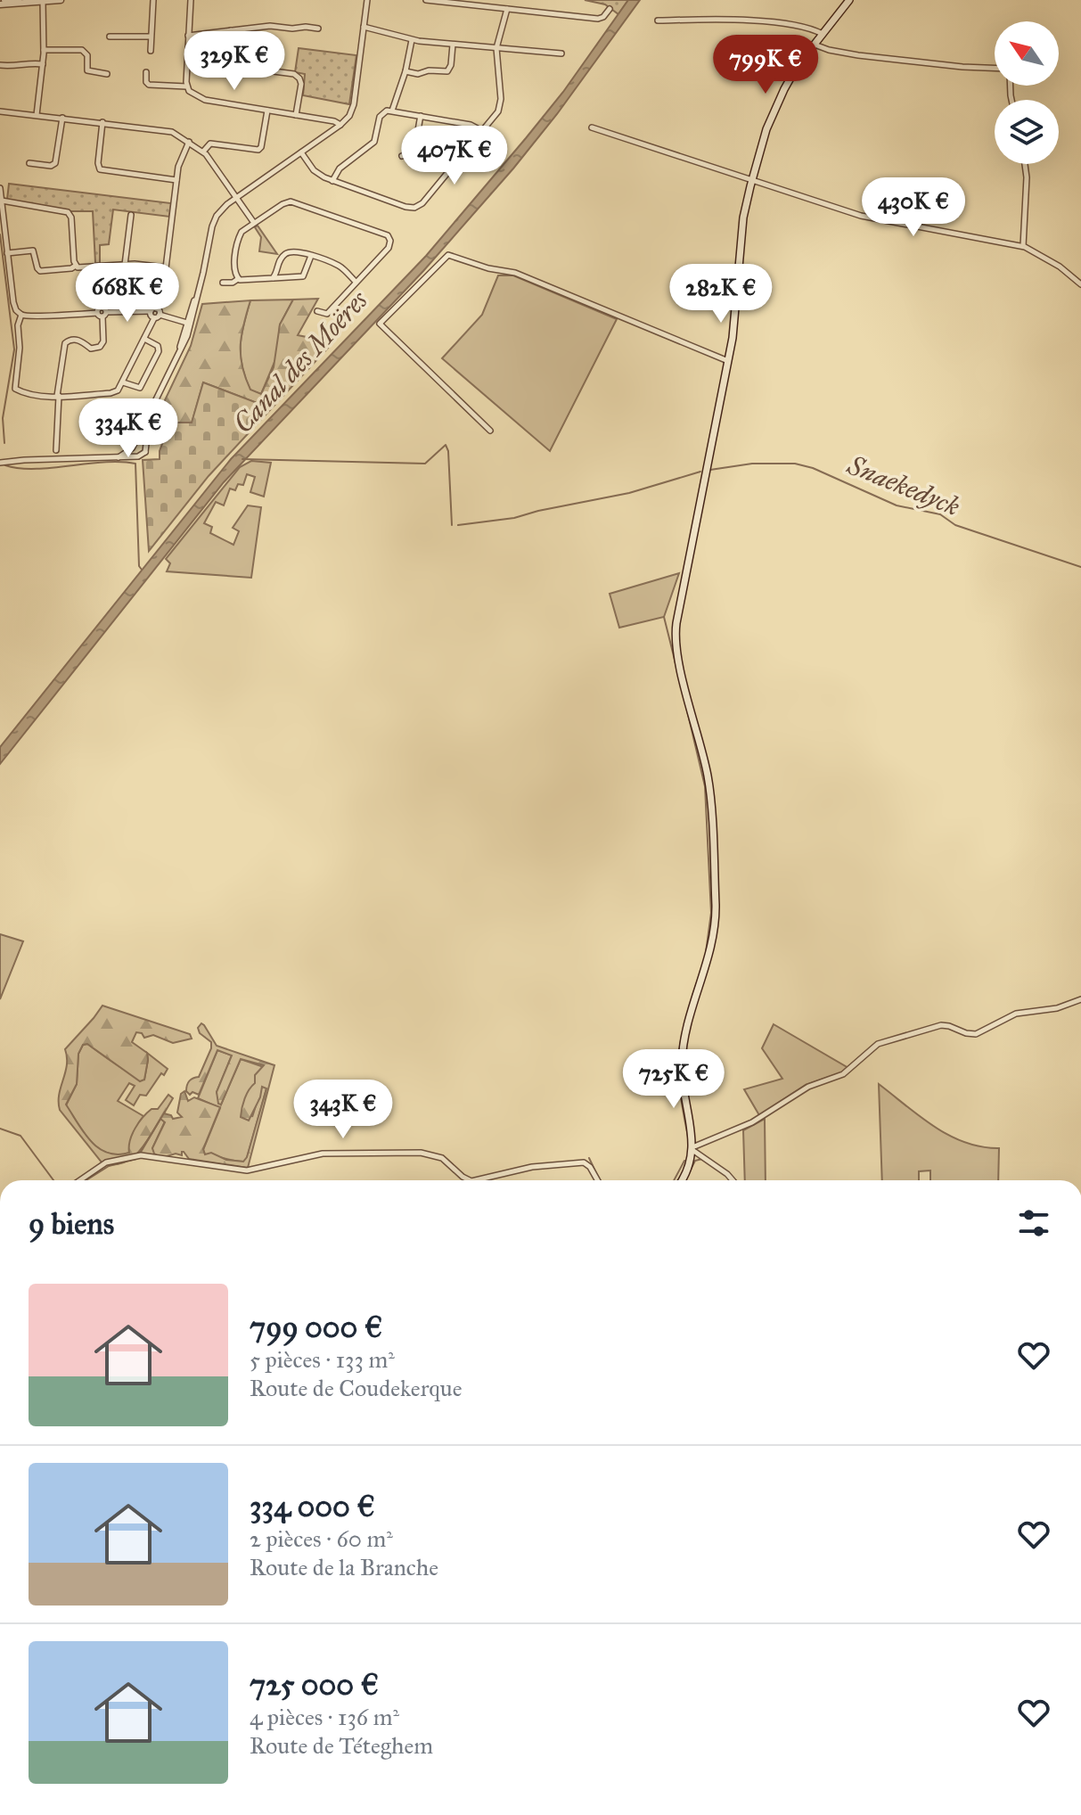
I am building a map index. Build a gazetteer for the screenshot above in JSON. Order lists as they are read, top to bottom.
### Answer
{
  "water": ["Canal des Moëres", "Snaekedyck"],
  "north": "top left",
  "page": {
    "price": [
      "329K €",
      "799K €",
      "407K €",
      "430K €",
      "668K €",
      "282K €",
      "334K €",
      "725K €",
      "343K €"
    ],
    "heading": "9 biens",
    "list": [
      {
        "name": "799 000 €",
        "note": "5 pièces · 133 m² · Route de Coudekerque"
      },
      {
        "name": "334 000 €",
        "note": "2 pièces · 60 m² · Route de la Branche"
      },
      {
        "name": "725 000 €",
        "note": "4 pièces · 136 m² · Route de Téteghem"
      }
    ]
  }
}
